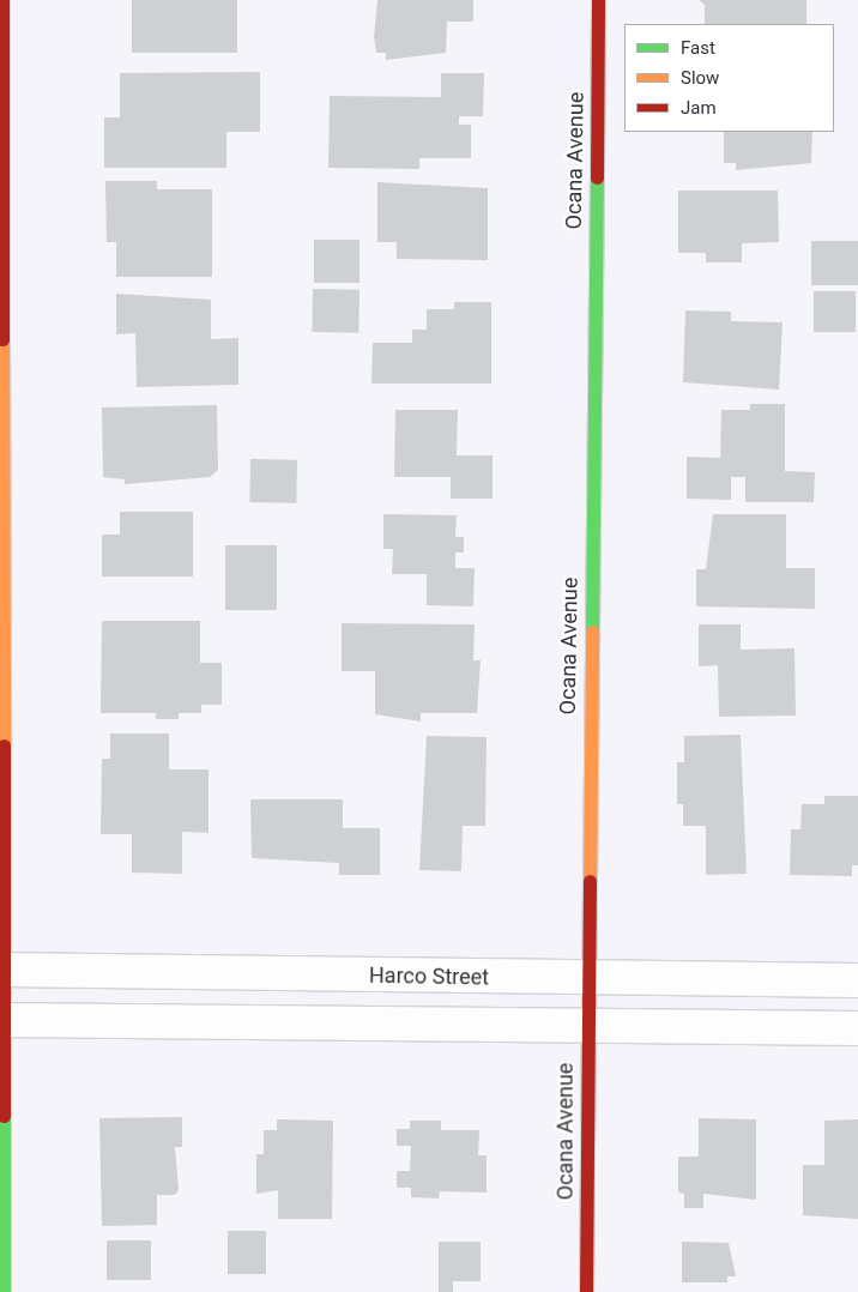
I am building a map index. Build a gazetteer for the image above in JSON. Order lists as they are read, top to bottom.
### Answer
{
  "streets": {
    "street": ["Ocana Avenue", "Harco Street"]
  },
  "crossings": [
    ["Ocana Avenue", "Harco Street"]
  ],
  "legend": ["Fast", "Slow", "Jam"]
}
